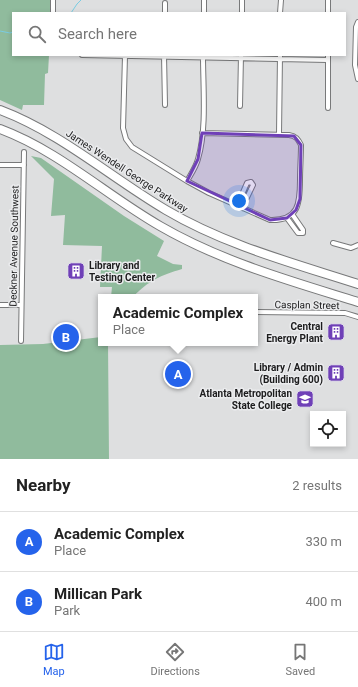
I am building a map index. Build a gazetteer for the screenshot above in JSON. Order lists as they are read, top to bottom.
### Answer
{
  "streets": {
    "highway": ["James Wendell George Parkway"],
    "street": ["Deckner Avenue Southwest", "Casplan Street"]
  },
  "places": {
    "building": ["Library and Testing Center", "Central Energy Plant", "Library / Admin (Building 600)"],
    "school or university": ["Atlanta Metropolitan State College"]
  },
  "page": {
    "search": "Search here",
    "popup": ["Academic Complex", "Place"],
    "pins": ["B", "A"],
    "heading": ["Nearby", "2 results"],
    "list": [
      {
        "mark": "A",
        "name": "Academic Complex",
        "note": "Place",
        "value": "330 m"
      },
      {
        "mark": "B",
        "name": "Millican Park",
        "note": "Park",
        "value": "400 m"
      }
    ],
    "nav": ["Map", "Directions", "Saved"]
  }
}
